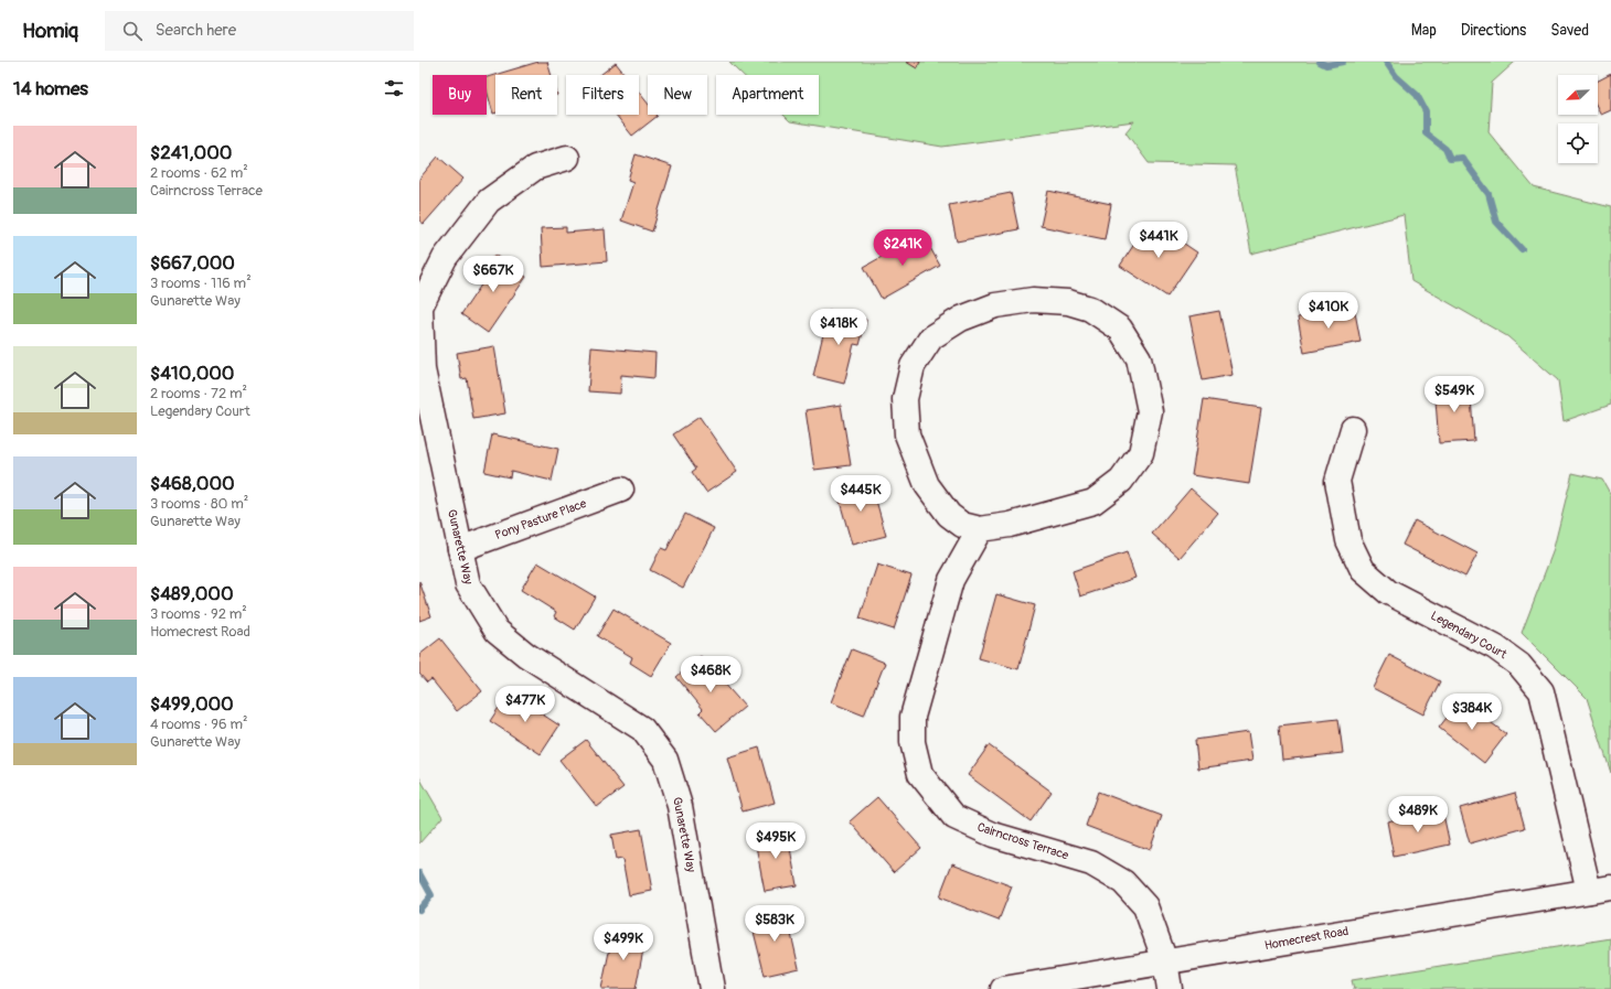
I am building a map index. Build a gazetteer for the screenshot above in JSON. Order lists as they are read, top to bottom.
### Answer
{
  "streets": {
    "street": [
      "Pony Pasture Place",
      "Gunarette Way",
      "Legendary Court",
      "Cairncross Terrace",
      "Homecrest Road"
    ]
  },
  "crossings": [
    ["Pony Pasture Place", "Gunarette Way"],
    ["Legendary Court", "Homecrest Road"],
    ["Cairncross Terrace", "Homecrest Road"]
  ],
  "north": "bottom left",
  "page": {
    "header": "Homiq",
    "search": "Search here",
    "nav": ["Map", "Directions", "Saved"],
    "heading": "14 homes",
    "chip": [
      "Buy",
      "Rent",
      "Filters",
      "New",
      "Apartment"
    ],
    "list": [
      {
        "name": "$241,000",
        "note": "2 rooms · 62 m² · Cairncross Terrace"
      },
      {
        "name": "$667,000",
        "note": "3 rooms · 116 m² · Gunarette Way"
      },
      {
        "name": "$410,000",
        "note": "2 rooms · 72 m² · Legendary Court"
      },
      {
        "name": "$468,000",
        "note": "3 rooms · 80 m² · Gunarette Way"
      },
      {
        "name": "$489,000",
        "note": "3 rooms · 92 m² · Homecrest Road"
      },
      {
        "name": "$499,000",
        "note": "4 rooms · 96 m² · Gunarette Way"
      }
    ],
    "price": [
      "$441K",
      "$241K",
      "$667K",
      "$410K",
      "$418K",
      "$549K",
      "$445K",
      "$468K",
      "$477K",
      "$384K",
      "$489K",
      "$495K",
      "$583K",
      "$499K"
    ]
  }
}
